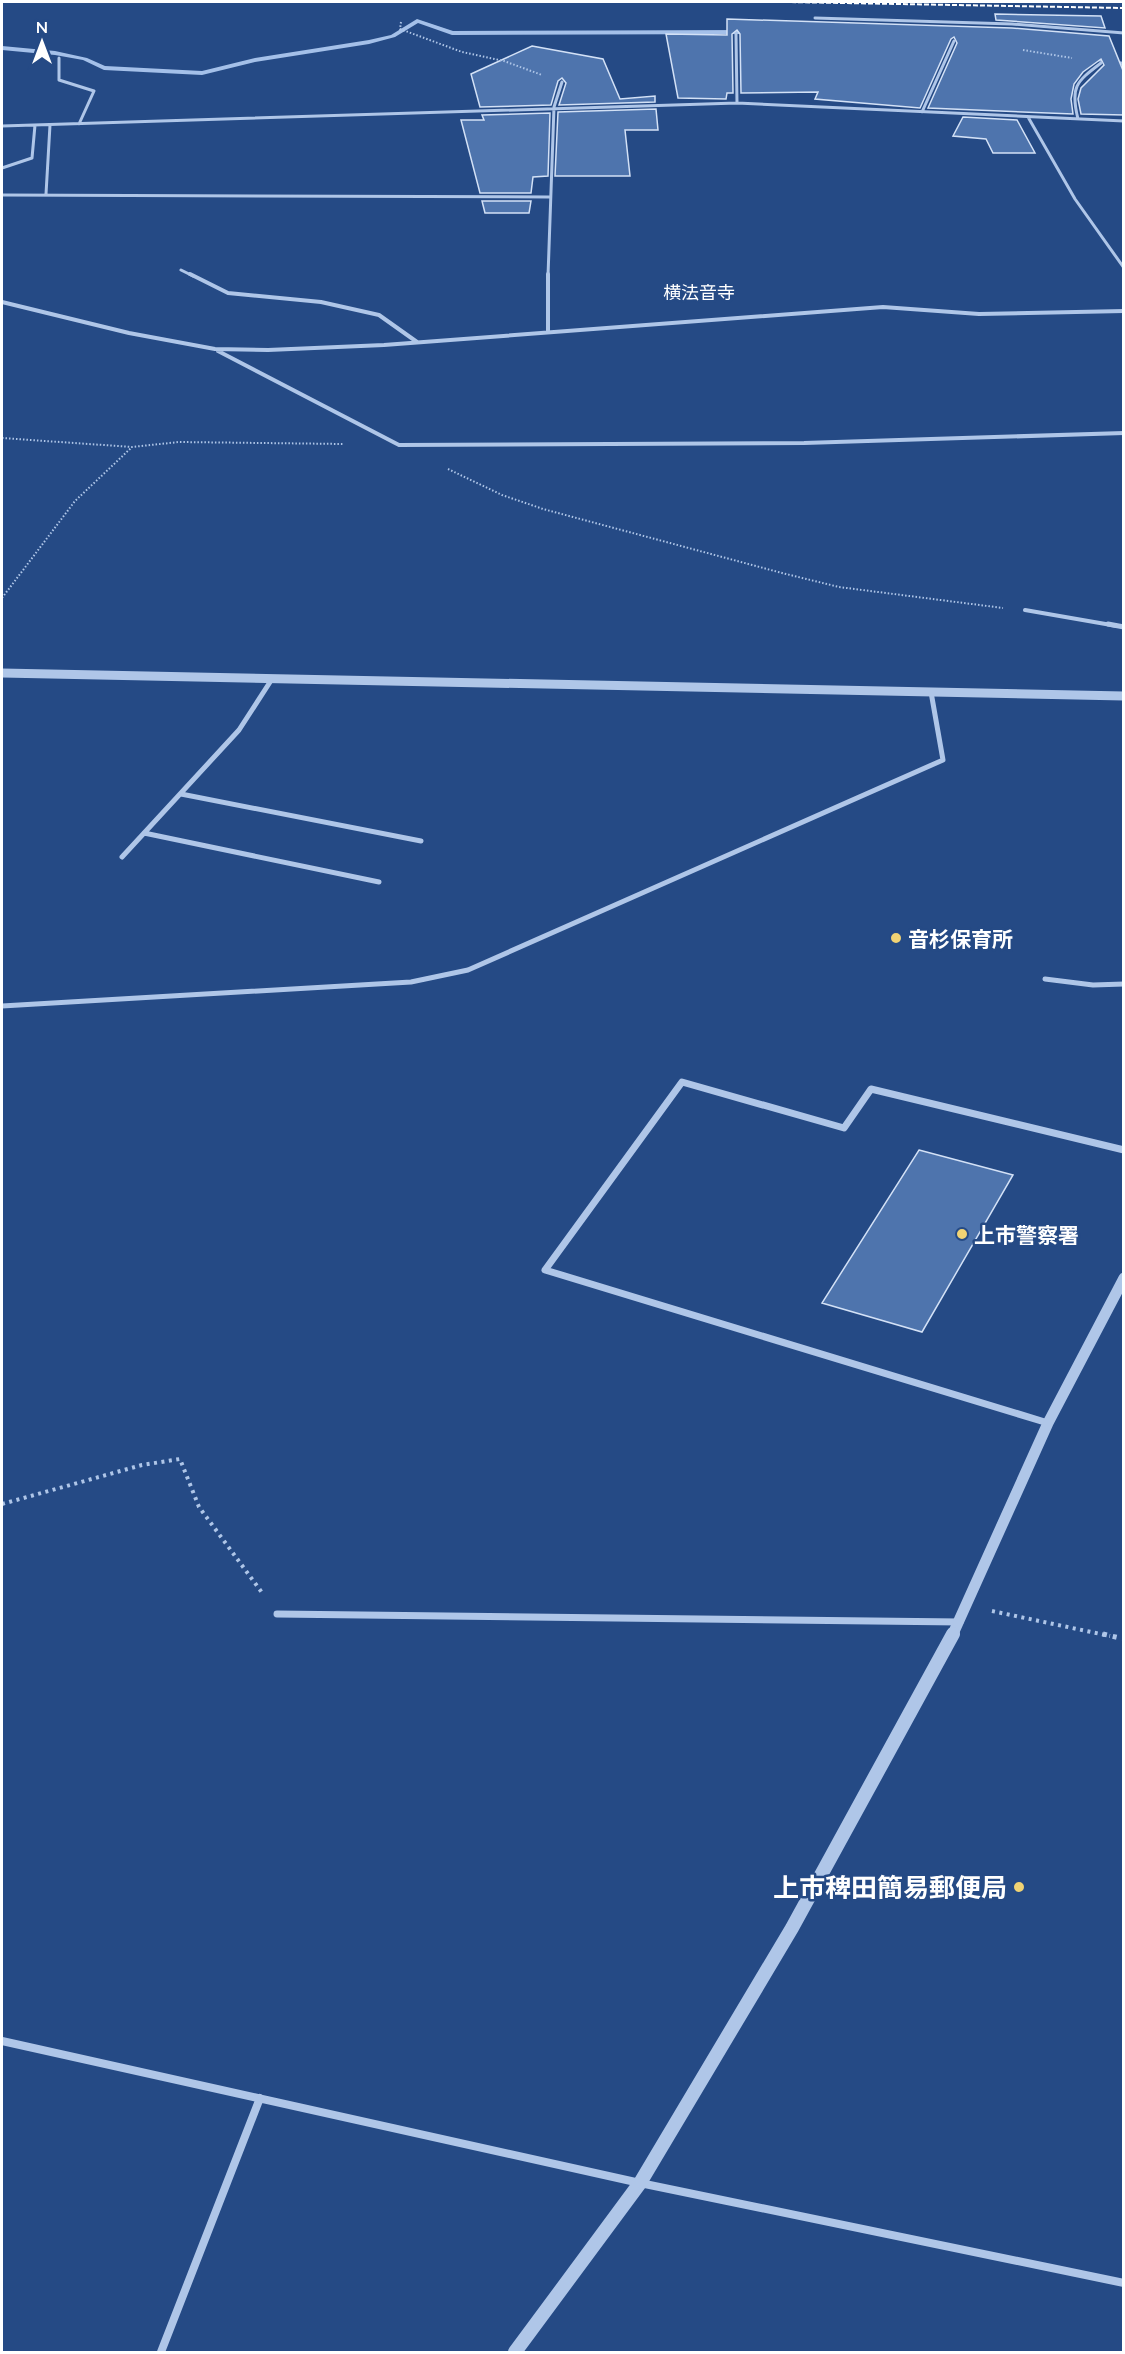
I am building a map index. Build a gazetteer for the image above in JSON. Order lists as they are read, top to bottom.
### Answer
{
  "districts": ["横法音寺"],
  "places": ["音杉保育所", "上市警察署", "上市稗田簡易郵便局"],
  "north": "top"
}
